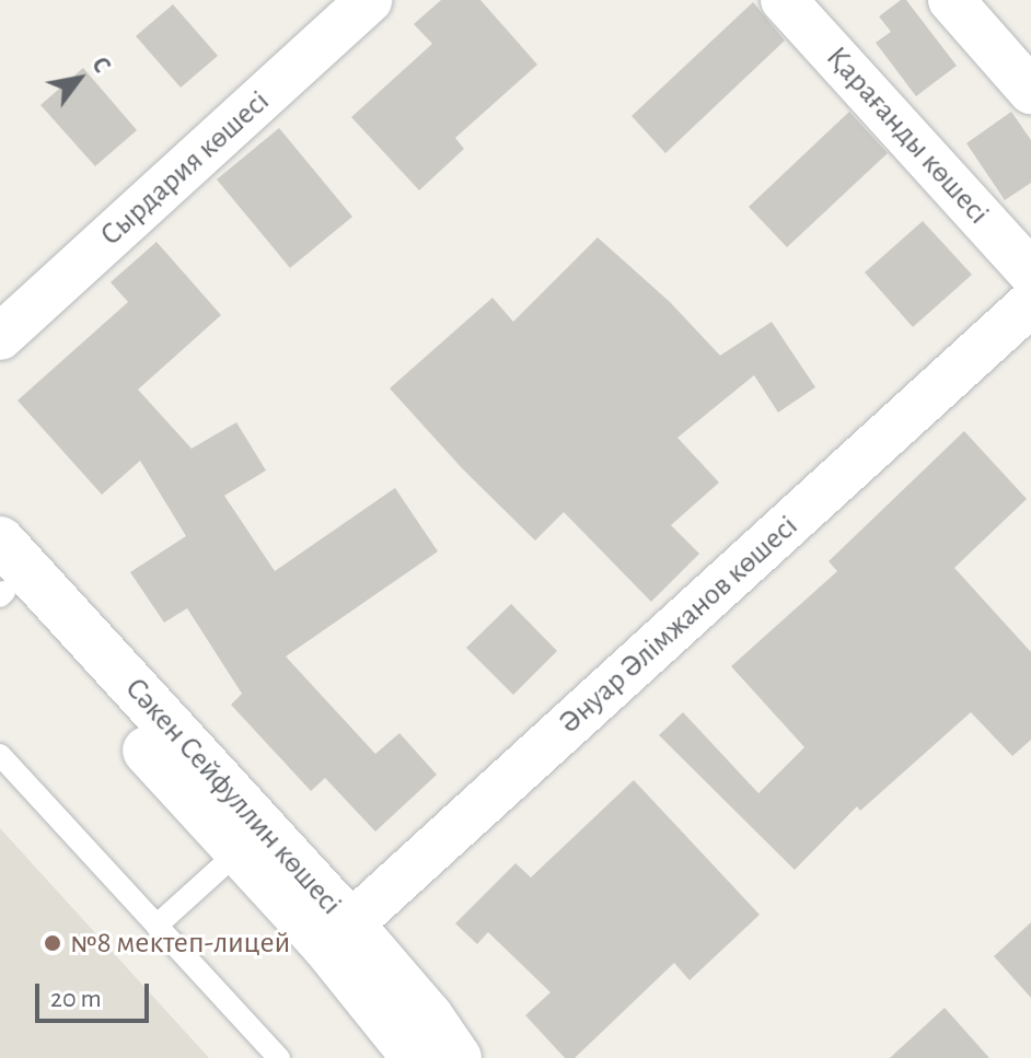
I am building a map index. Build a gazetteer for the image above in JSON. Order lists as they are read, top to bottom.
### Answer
{
  "streets": {
    "street": [
      "Қарағанды көшесі",
      "Сырдария көшесі",
      "Әнуар Әлімжанов көшесі",
      "Сәкен Сейфуллин көшесі"
    ]
  },
  "crossings": [
    ["Әнуар Әлімжанов көшесі", "Сәкен Сейфуллин көшесі"]
  ],
  "places": ["№8 мектеп-лицей"],
  "scale_bar": "20 m",
  "north": "top right"
}
